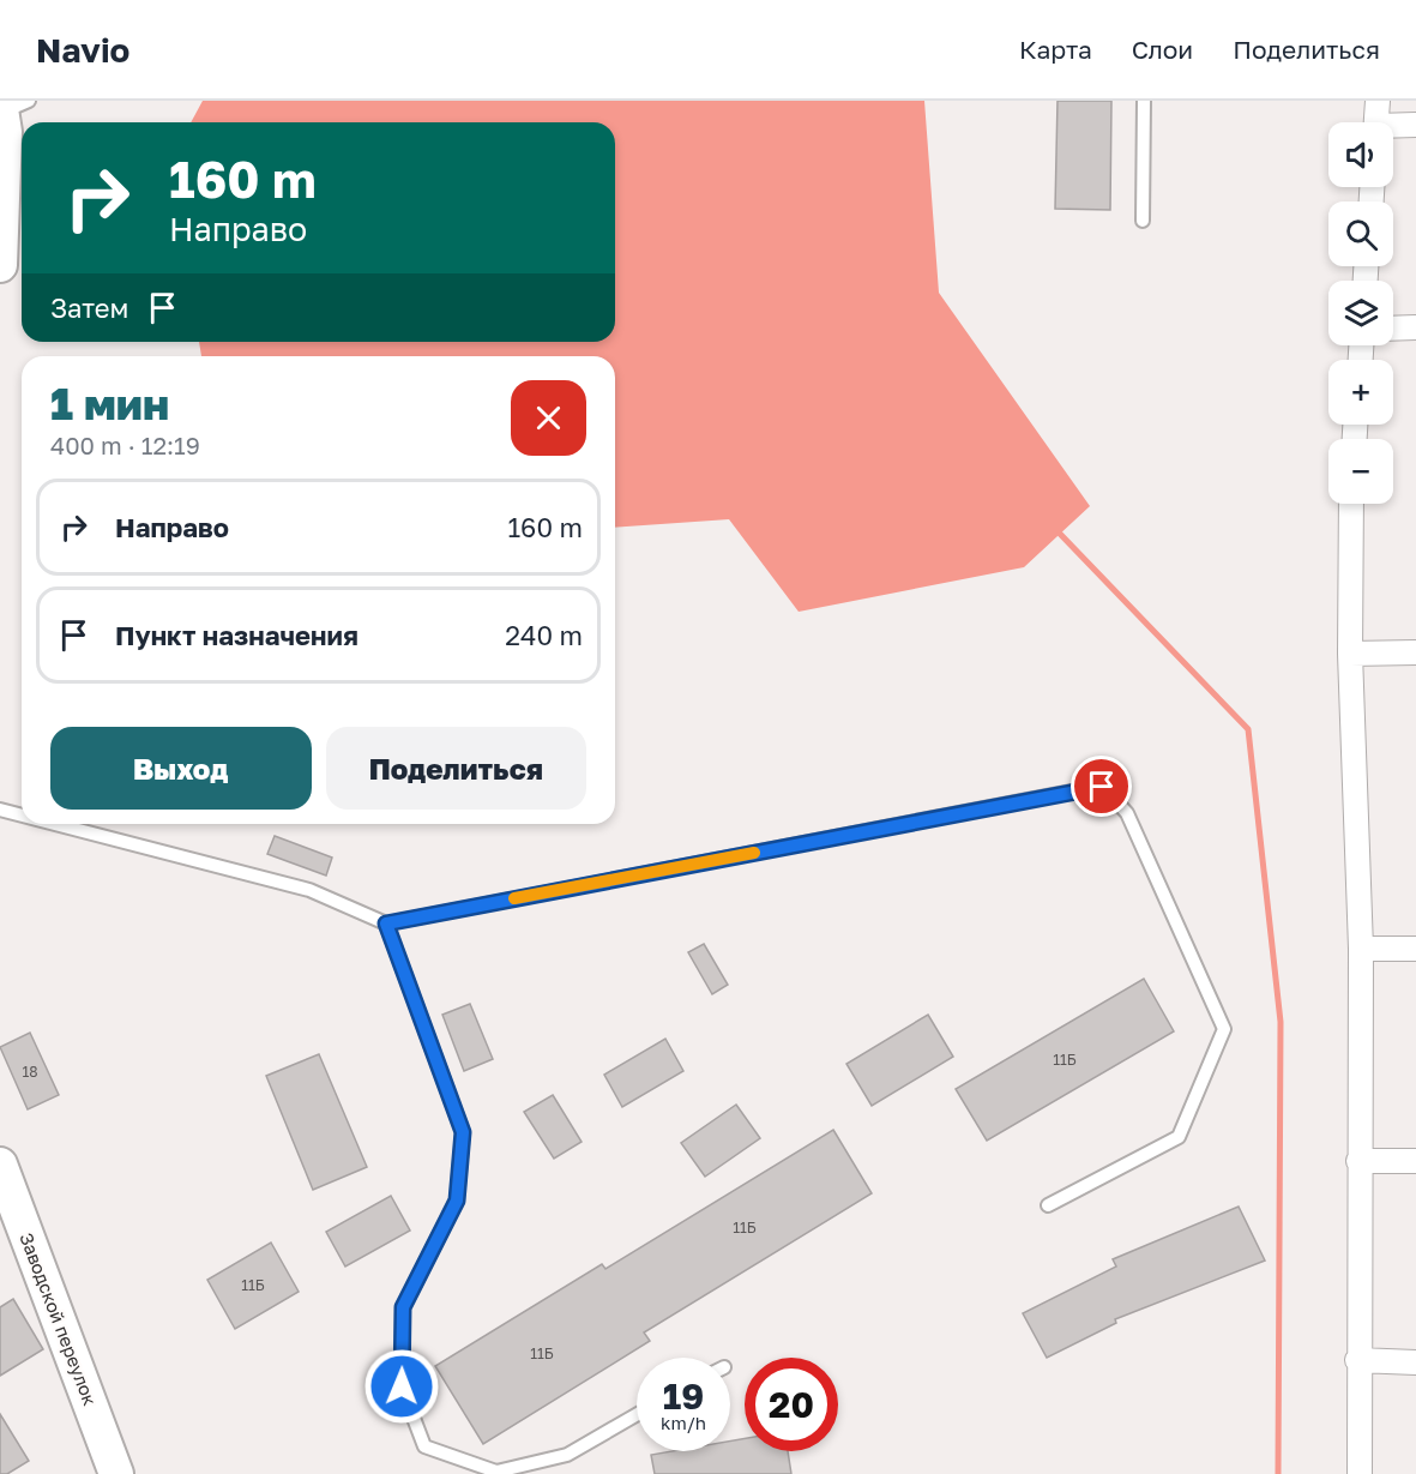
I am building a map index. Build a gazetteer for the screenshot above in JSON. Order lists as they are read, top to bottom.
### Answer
{
  "streets": {
    "street": ["Заводской переулок"]
  },
  "house_numbers": [
    "11Б",
    "18",
    "11Б",
    "11Б",
    "11Б"
  ],
  "page": {
    "header": "Navio",
    "nav": ["Карта", "Слои", "Поделиться"],
    "map_buttons": ["+", "−"],
    "turn": ["160 m", "Направо"],
    "then": "Затем",
    "heading": ["1 мин", "400 m · 12:19"],
    "list": [
      {
        "name": "Направо",
        "value": "160 m"
      },
      {
        "name": "Пункт назначения",
        "value": "240 m"
      }
    ],
    "buttons": ["Выход", "Поделиться"],
    "speed": "19 km/h",
    "limit": "20"
  }
}
